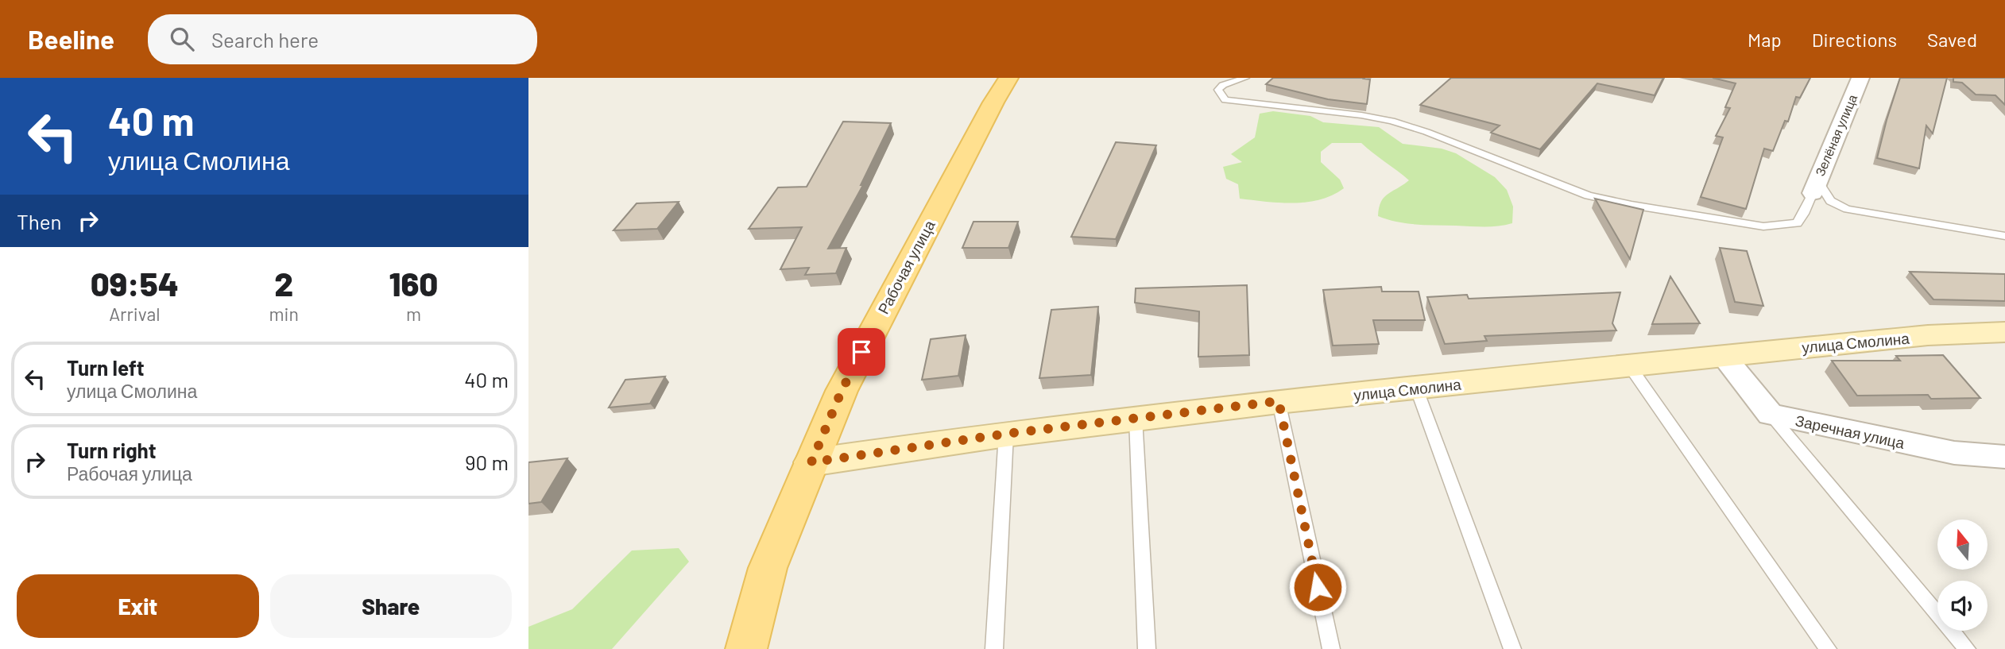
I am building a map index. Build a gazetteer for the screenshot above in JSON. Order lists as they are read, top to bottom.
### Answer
{
  "streets": {
    "main road": ["Рабочая улица"],
    "street": ["Зелёная улица", "улица Смолина", "Заречная улица"]
  },
  "crossings": [
    ["Рабочая улица", "улица Смолина"]
  ],
  "north": "top",
  "page": {
    "header": "Beeline",
    "search": "Search here",
    "nav": ["Map", "Directions", "Saved"],
    "turn": ["40 m", "улица Смолина"],
    "then": "Then",
    "eta": [
      "09:54",
      "Arrival",
      "2",
      "min",
      "160",
      "m"
    ],
    "list": [
      {
        "name": "Turn left",
        "note": "улица Смолина",
        "value": "40 m"
      },
      {
        "name": "Turn right",
        "note": "Рабочая улица",
        "value": "90 m"
      }
    ],
    "buttons": ["Exit", "Share"]
  }
}
